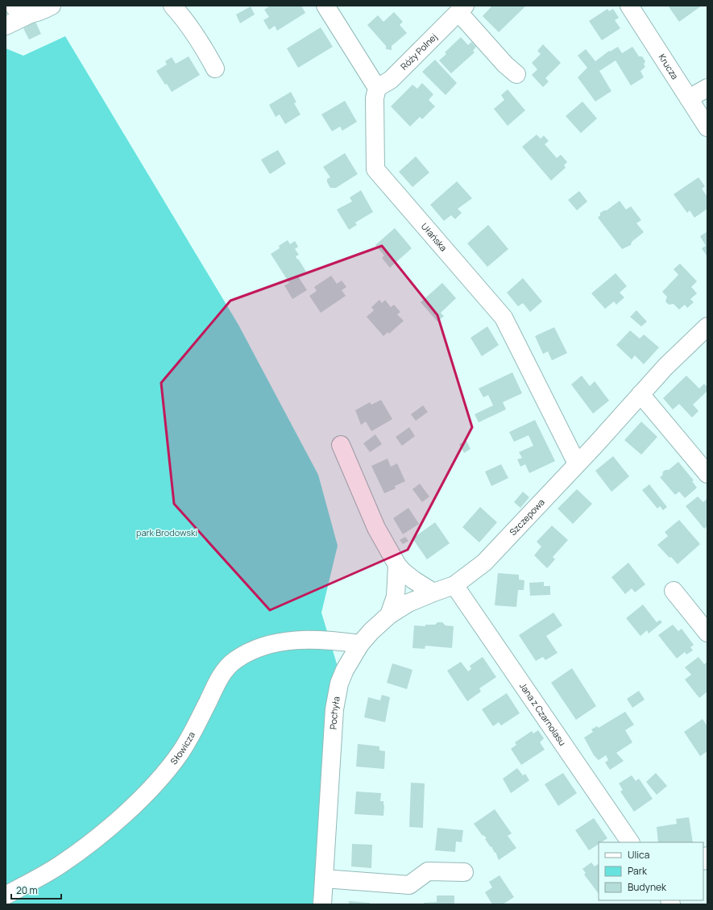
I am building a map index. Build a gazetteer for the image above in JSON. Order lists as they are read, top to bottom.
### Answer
{
  "streets": {
    "street": [
      "Róży Polnej",
      "Krucza",
      "Ułańska",
      "Szczepowa",
      "Pochyła",
      "Jana z Czarnolasu",
      "Słowicza"
    ]
  },
  "crossings": [
    ["Róży Polnej", "Ułańska"],
    ["Ułańska", "Szczepowa"],
    ["Szczepowa", "Pochyła"],
    ["Szczepowa", "Jana z Czarnolasu"],
    ["Pochyła", "Słowicza"]
  ],
  "parks": ["park Brodowski"],
  "legend": ["Ulica", "Park", "Budynek"],
  "scale_bar": "20 m"
}
